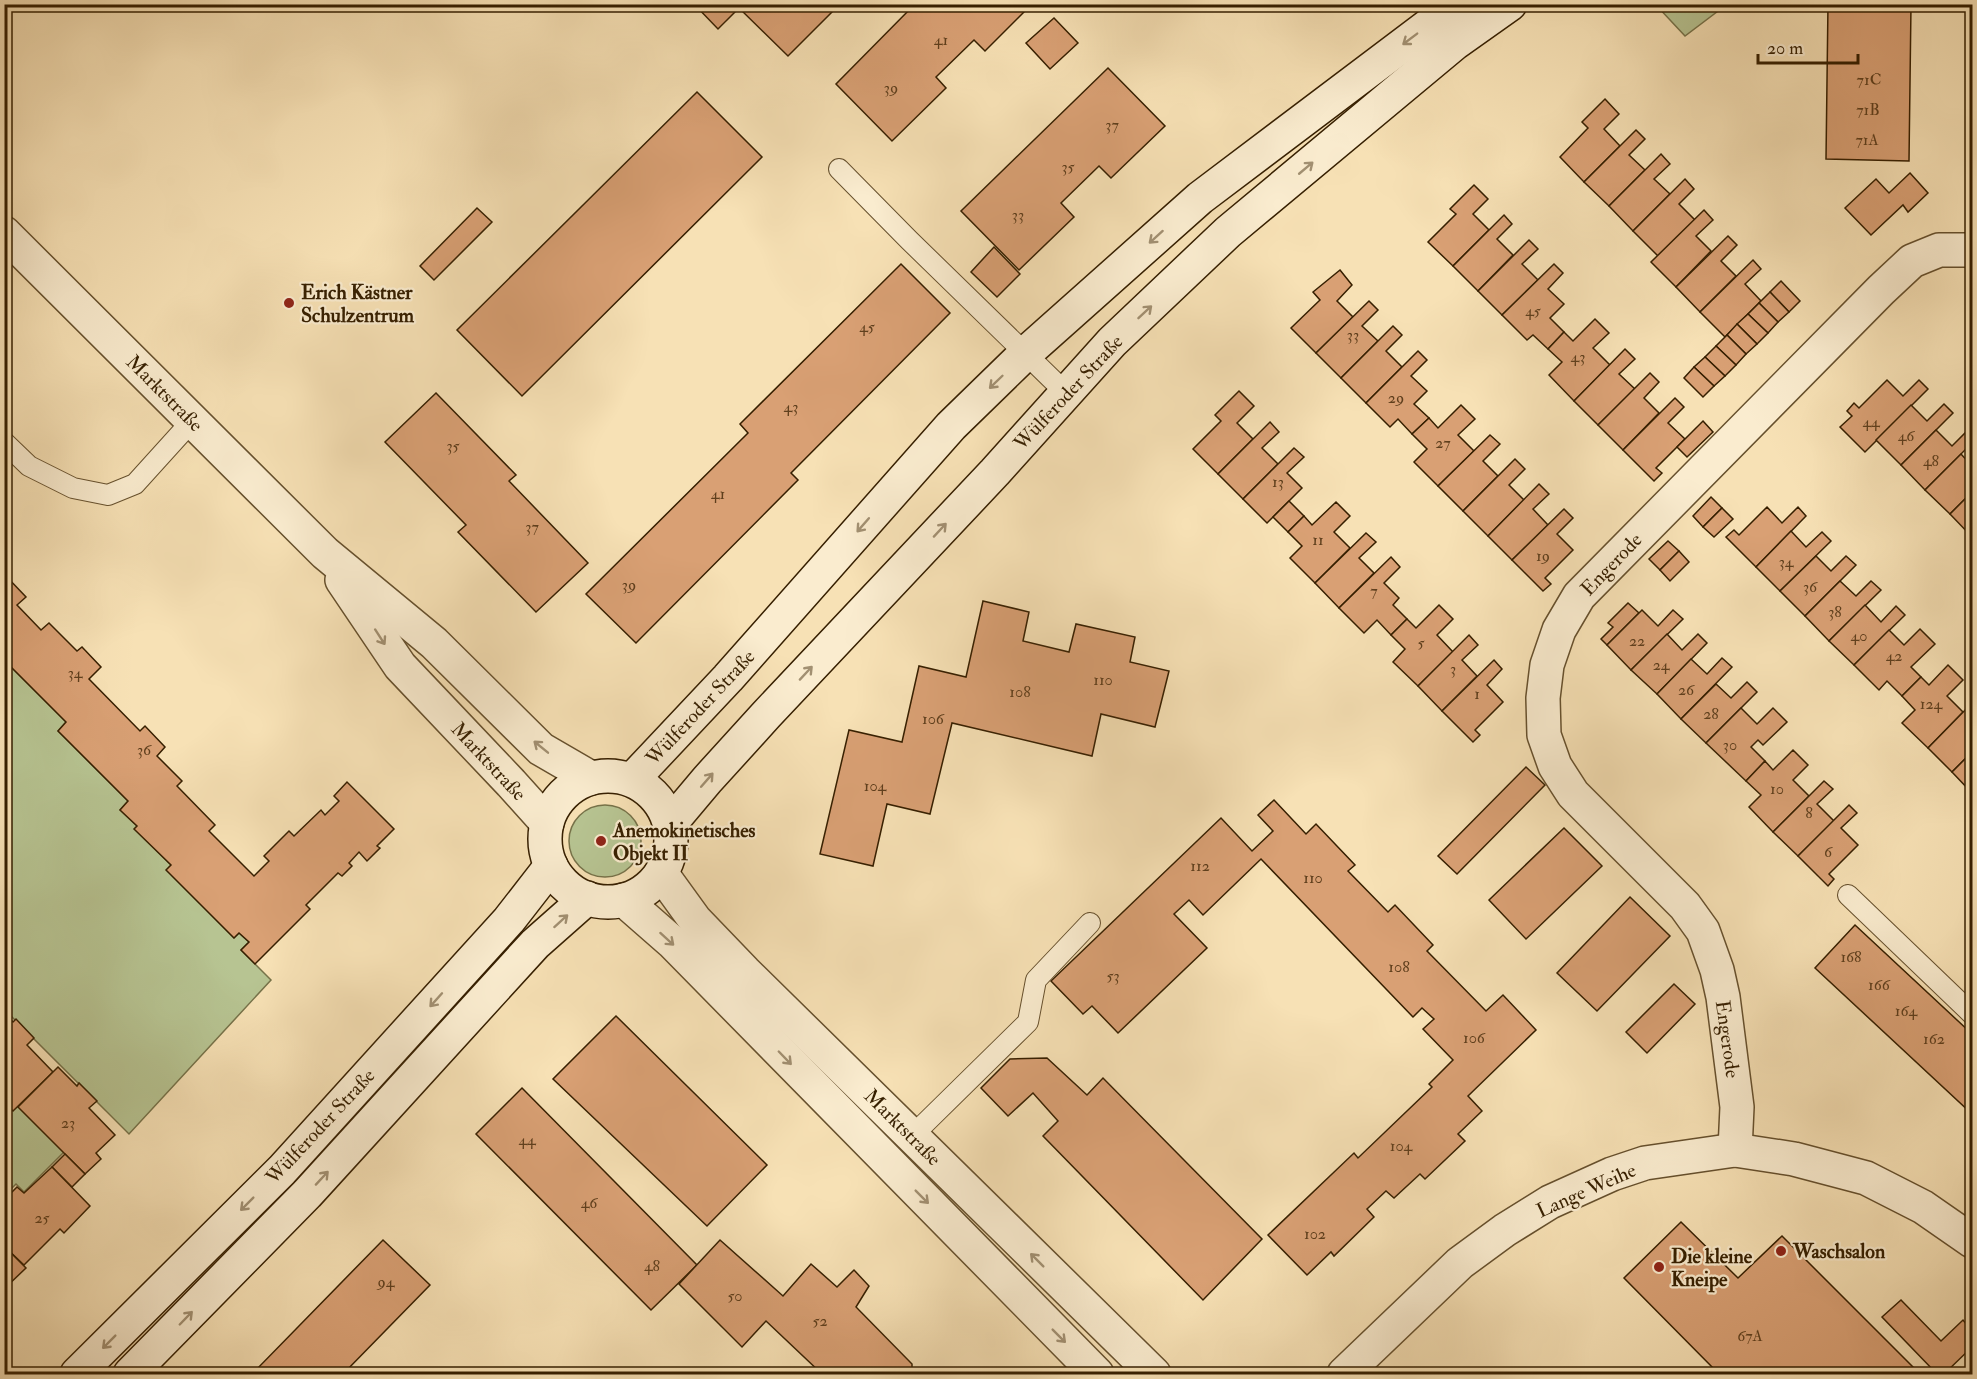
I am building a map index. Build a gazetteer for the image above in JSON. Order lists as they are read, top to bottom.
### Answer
{
  "streets": {
    "street": [
      "Wülferoder Straße",
      "Marktstraße",
      "Engerode",
      "Lange Weihe"
    ]
  },
  "crossings": [
    ["Wülferoder Straße", "Marktstraße"],
    ["Engerode", "Lange Weihe"]
  ],
  "places": [
    "Erich Kästner Schulzentrum",
    "Anemokinetisches Objekt II",
    "Waschsalon",
    "Die kleine Kneipe"
  ],
  "house_numbers": [
    "41",
    "71C",
    "39",
    "71B",
    "37",
    "71A",
    "35",
    "33",
    "45",
    "45",
    "33",
    "43",
    "29",
    "43",
    "44",
    "46",
    "27",
    "35",
    "48",
    "13",
    "41",
    "37",
    "11",
    "19",
    "34",
    "39",
    "36",
    "7",
    "38",
    "40",
    "22",
    "5",
    "42",
    "24",
    "3",
    "34",
    "110",
    "26",
    "108",
    "1",
    "124",
    "28",
    "106",
    "30",
    "36",
    "104",
    "10",
    "8",
    "6",
    "112",
    "110",
    "168",
    "108",
    "53",
    "166",
    "164",
    "106",
    "162",
    "23",
    "44",
    "104",
    "46",
    "25",
    "102",
    "48",
    "94",
    "50",
    "52",
    "67A"
  ],
  "scale_bar": "20 m"
}
